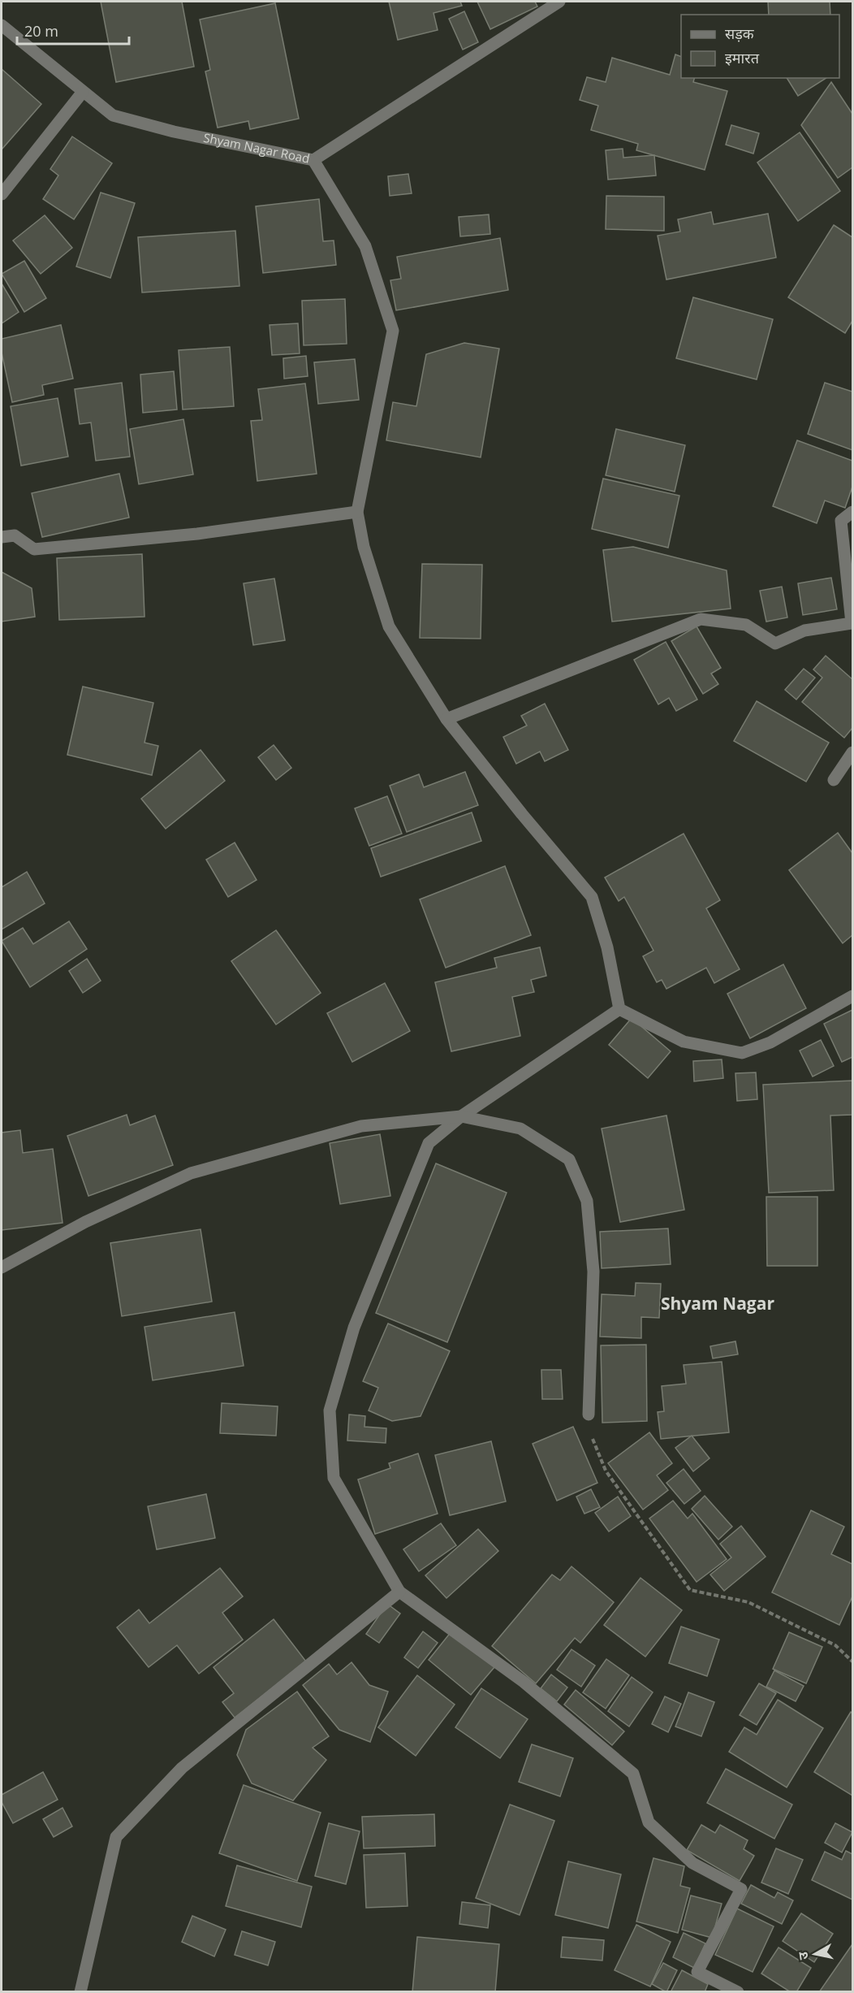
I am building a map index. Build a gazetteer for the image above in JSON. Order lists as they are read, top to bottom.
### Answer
{
  "streets": {
    "street": ["Shyam Nagar Road"]
  },
  "districts": ["Shyam Nagar"],
  "legend": ["सड़क", "इमारत"],
  "scale_bar": "20 m",
  "north": "left"
}
